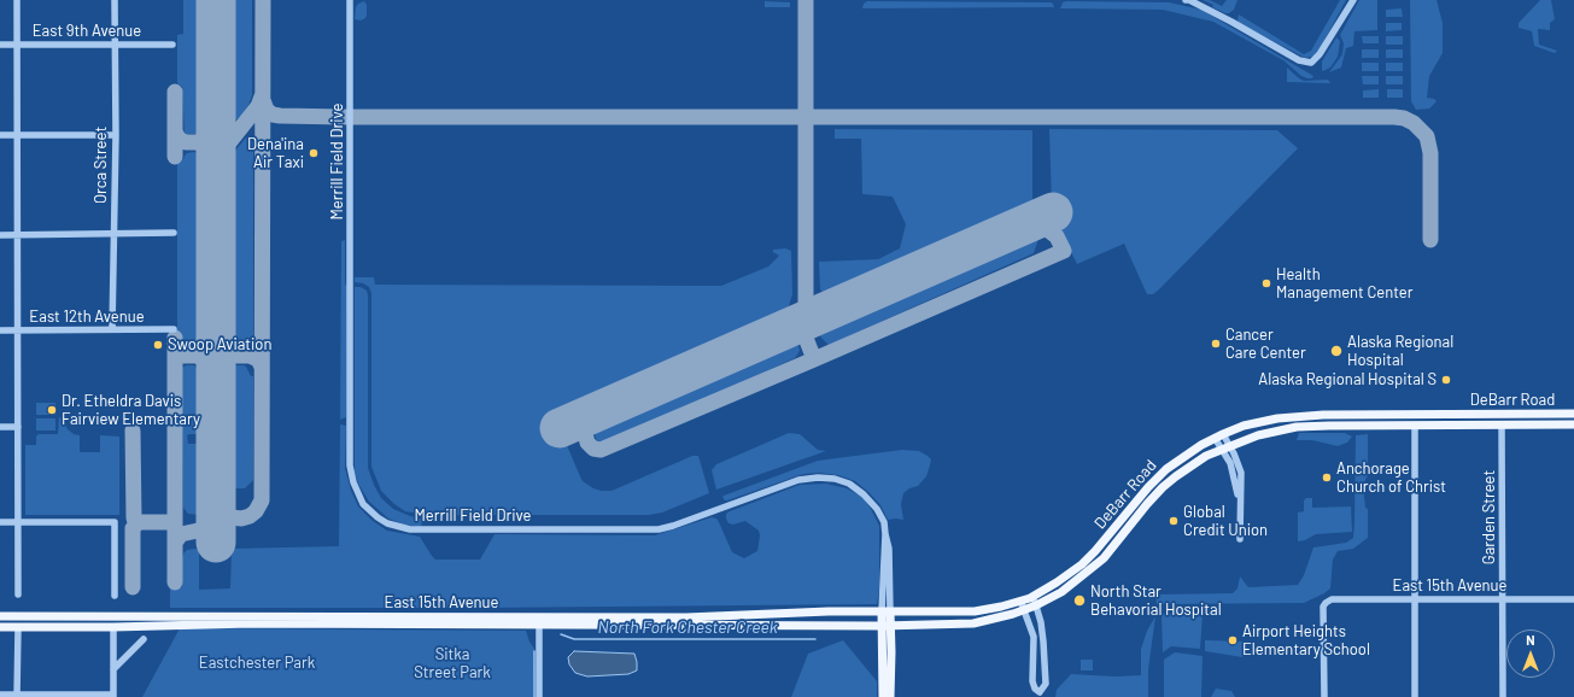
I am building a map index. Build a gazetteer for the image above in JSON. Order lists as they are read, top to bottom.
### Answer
{
  "streets": {
    "main road": ["DeBarr Road", "East 15th Avenue"],
    "street": [
      "East 9th Avenue",
      "Merrill Field Drive",
      "Orca Street",
      "East 12th Avenue",
      "Garden Street"
    ]
  },
  "crossings": [
    ["East 9th Avenue", "Orca Street"],
    ["Merrill Field Drive", "DeBarr Road"],
    ["Merrill Field Drive", "East 15th Avenue"],
    ["Orca Street", "East 12th Avenue"],
    ["DeBarr Road", "Garden Street"],
    ["DeBarr Road", "East 15th Avenue"],
    ["Garden Street", "East 15th Avenue"]
  ],
  "water": ["North Fork Chester Creek"],
  "parks": ["Sitka Street Park", "Eastchester Park"],
  "places": [
    "Dena'ina Air Taxi",
    "Health Management Center",
    "Cancer Care Center",
    "Swoop Aviation",
    "Alaska Regional Hospital",
    "Alaska Regional Hospital S",
    "Dr. Etheldra Davis Fairview Elementary",
    "Anchorage Church of Christ",
    "Global Credit Union",
    "North Star Behavorial Hospital",
    "Airport Heights Elementary School"
  ],
  "north": "top"
}
